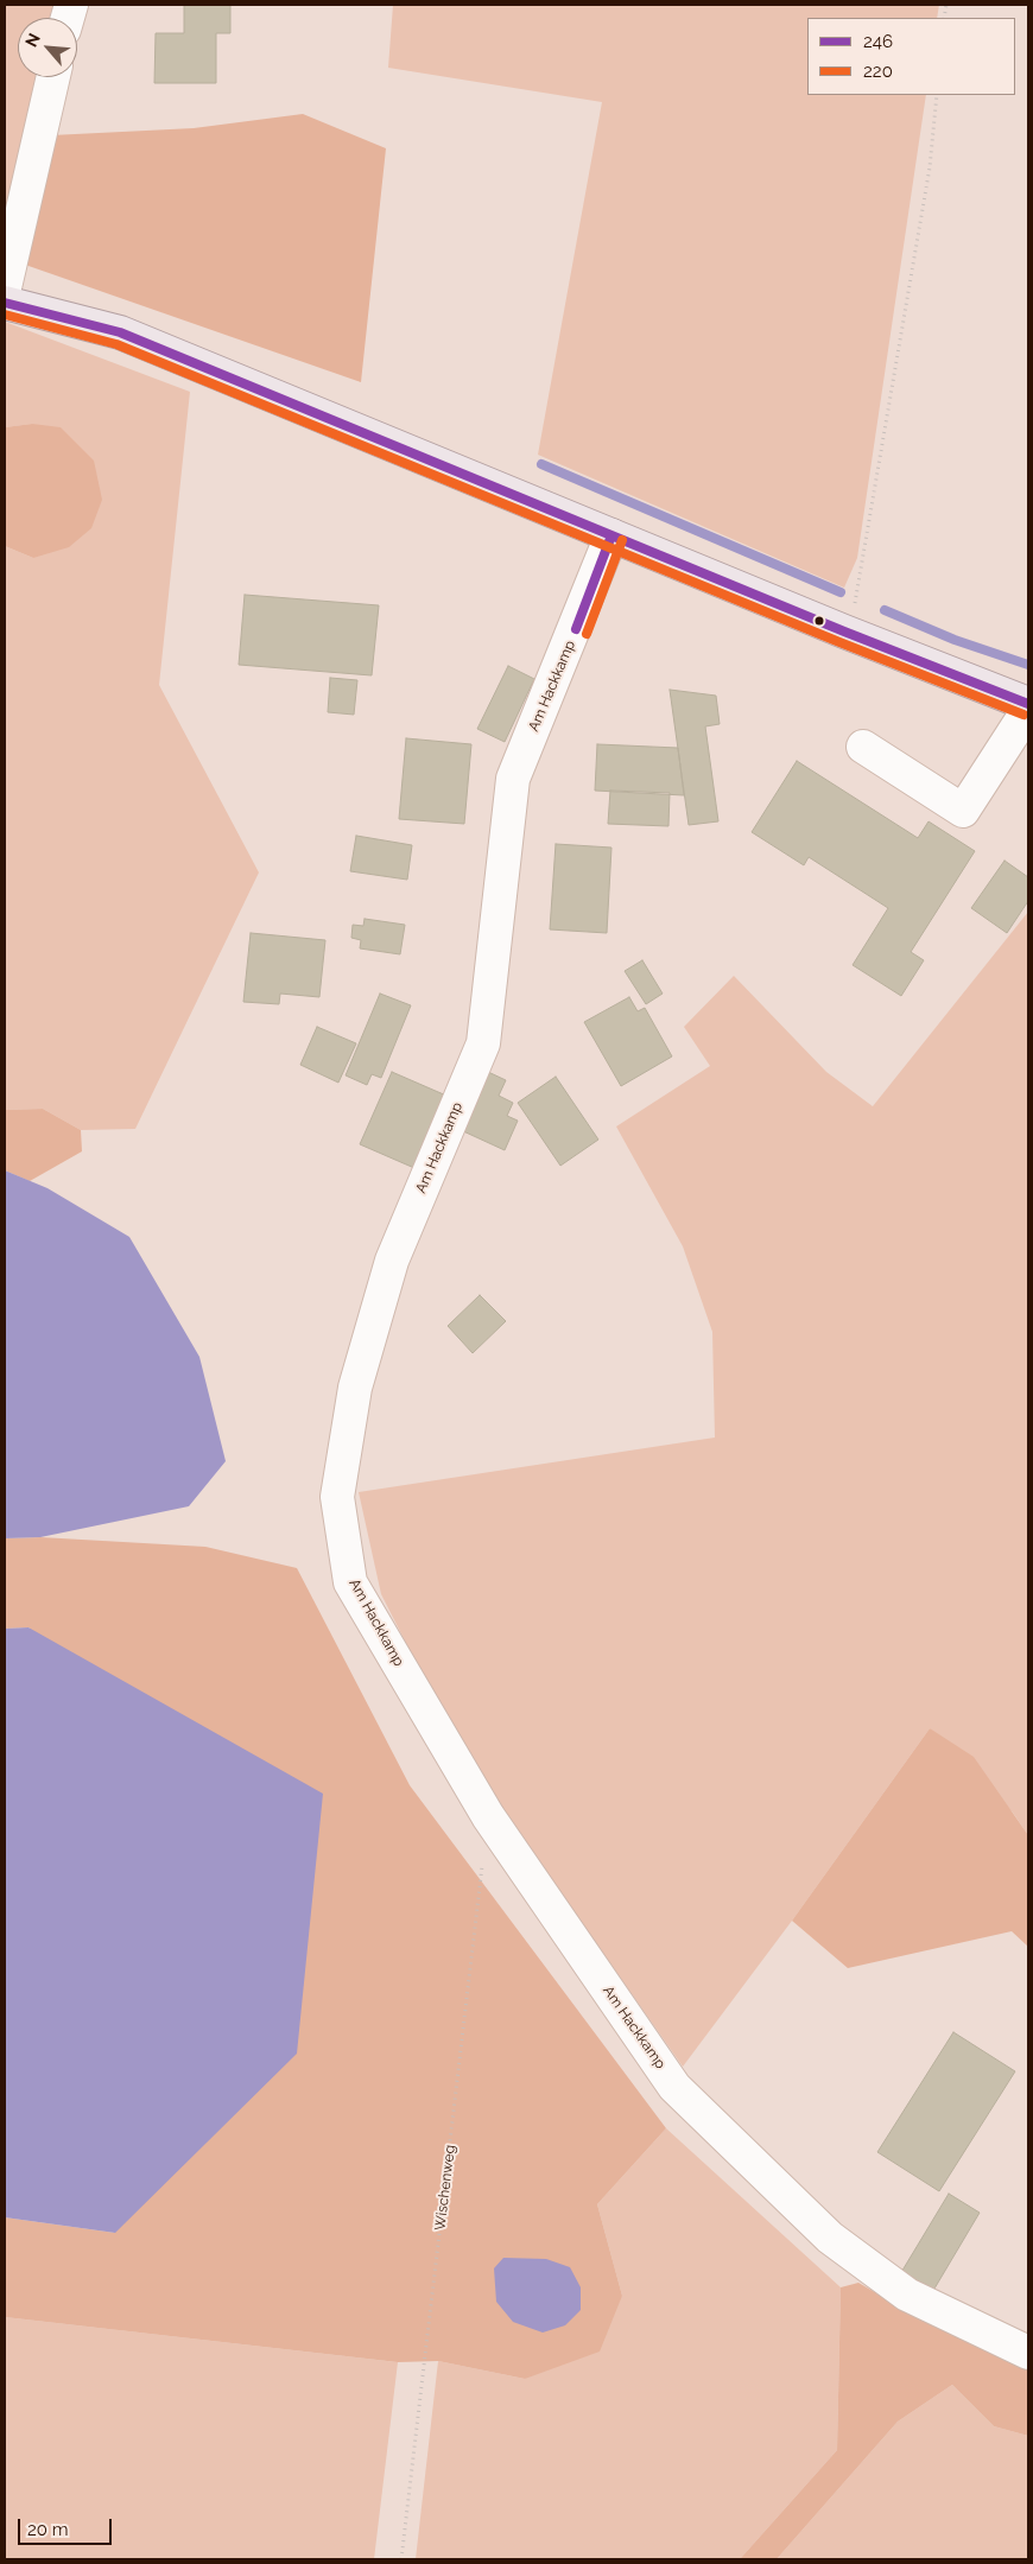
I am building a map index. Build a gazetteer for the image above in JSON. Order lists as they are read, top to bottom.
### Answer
{
  "streets": {
    "street": ["Am Hackkamp"],
    "path": ["Wischenweg"]
  },
  "crossings": [
    ["Am Hackkamp", "Wischenweg"]
  ],
  "lines": ["transit line 246", "transit line 220"],
  "legend": ["246", "220"],
  "scale_bar": "20 m",
  "north": "top left"
}
